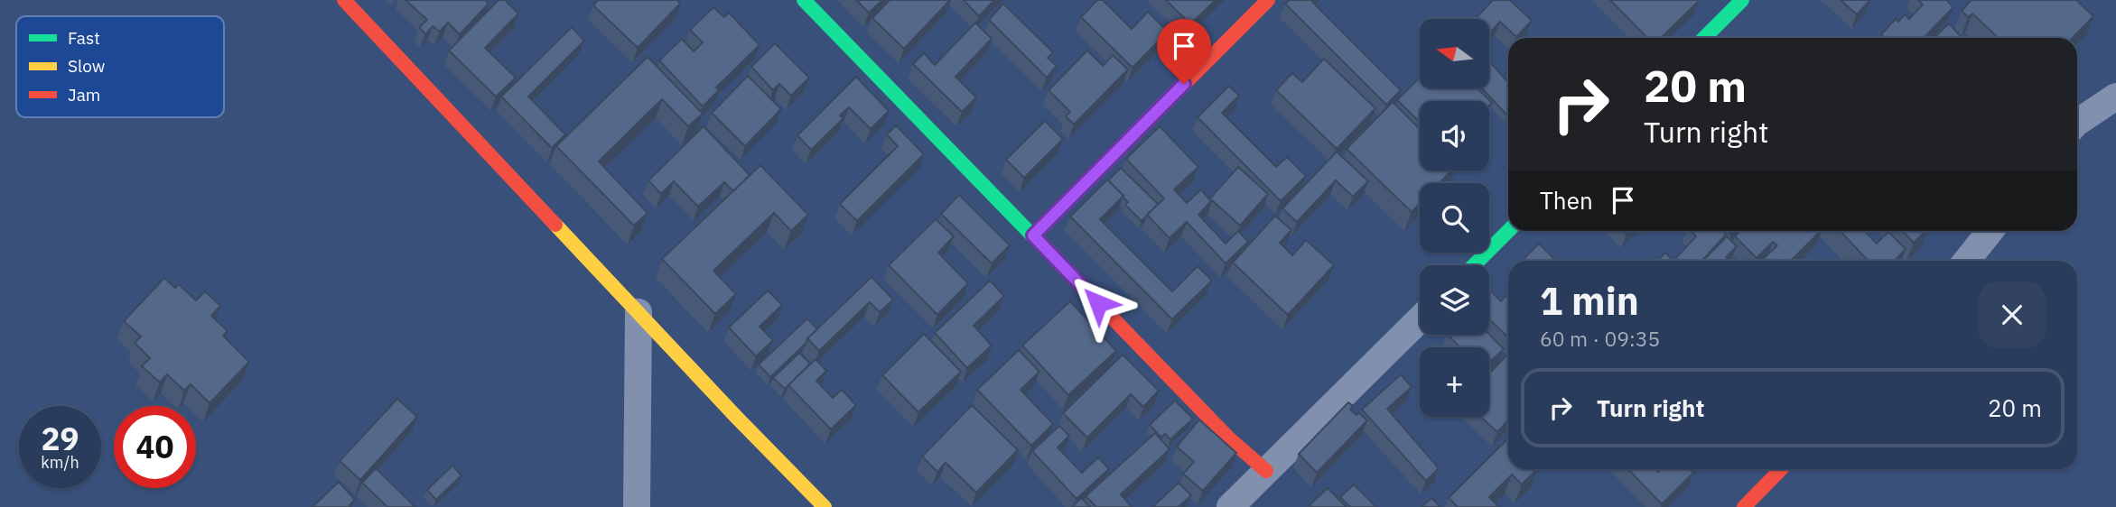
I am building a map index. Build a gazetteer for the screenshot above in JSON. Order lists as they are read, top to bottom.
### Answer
{
  "legend": ["Fast", "Slow", "Jam"],
  "north": "left",
  "page": {
    "map_buttons": "+",
    "turn": ["20 m", "Turn right"],
    "then": "Then",
    "heading": ["1 min", "60 m · 09:35"],
    "list": [
      {
        "name": "Turn right",
        "value": "20 m"
      }
    ],
    "speed": "29 km/h",
    "limit": "40"
  }
}
